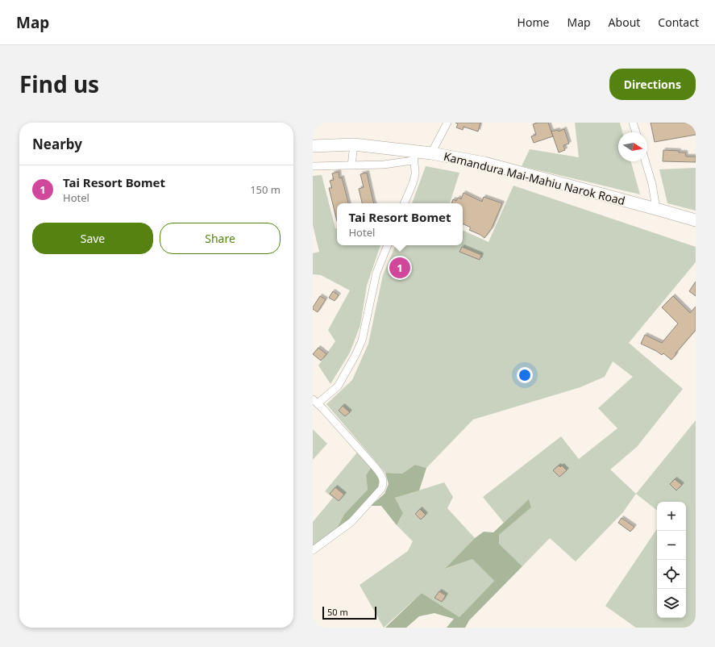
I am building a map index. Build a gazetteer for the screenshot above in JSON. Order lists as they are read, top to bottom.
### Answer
{
  "streets": {
    "highway": ["Kamandura Mai-Mahiu Narok Road"]
  },
  "scale_bar": "50 m",
  "north": "right",
  "page": {
    "header": "Map",
    "nav": [
      "Home",
      "Map",
      "About",
      "Contact"
    ],
    "title": "Find us",
    "buttons": [
      "Directions",
      ["Save", "Share"]
    ],
    "heading": "Nearby",
    "list": [
      {
        "mark": "1",
        "name": "Tai Resort Bomet",
        "note": "Hotel",
        "value": "150 m"
      }
    ],
    "popup": ["Tai Resort Bomet", "Hotel"],
    "pins": "1",
    "map_buttons": ["+", "−"],
    "scale": "50 m"
  }
}
